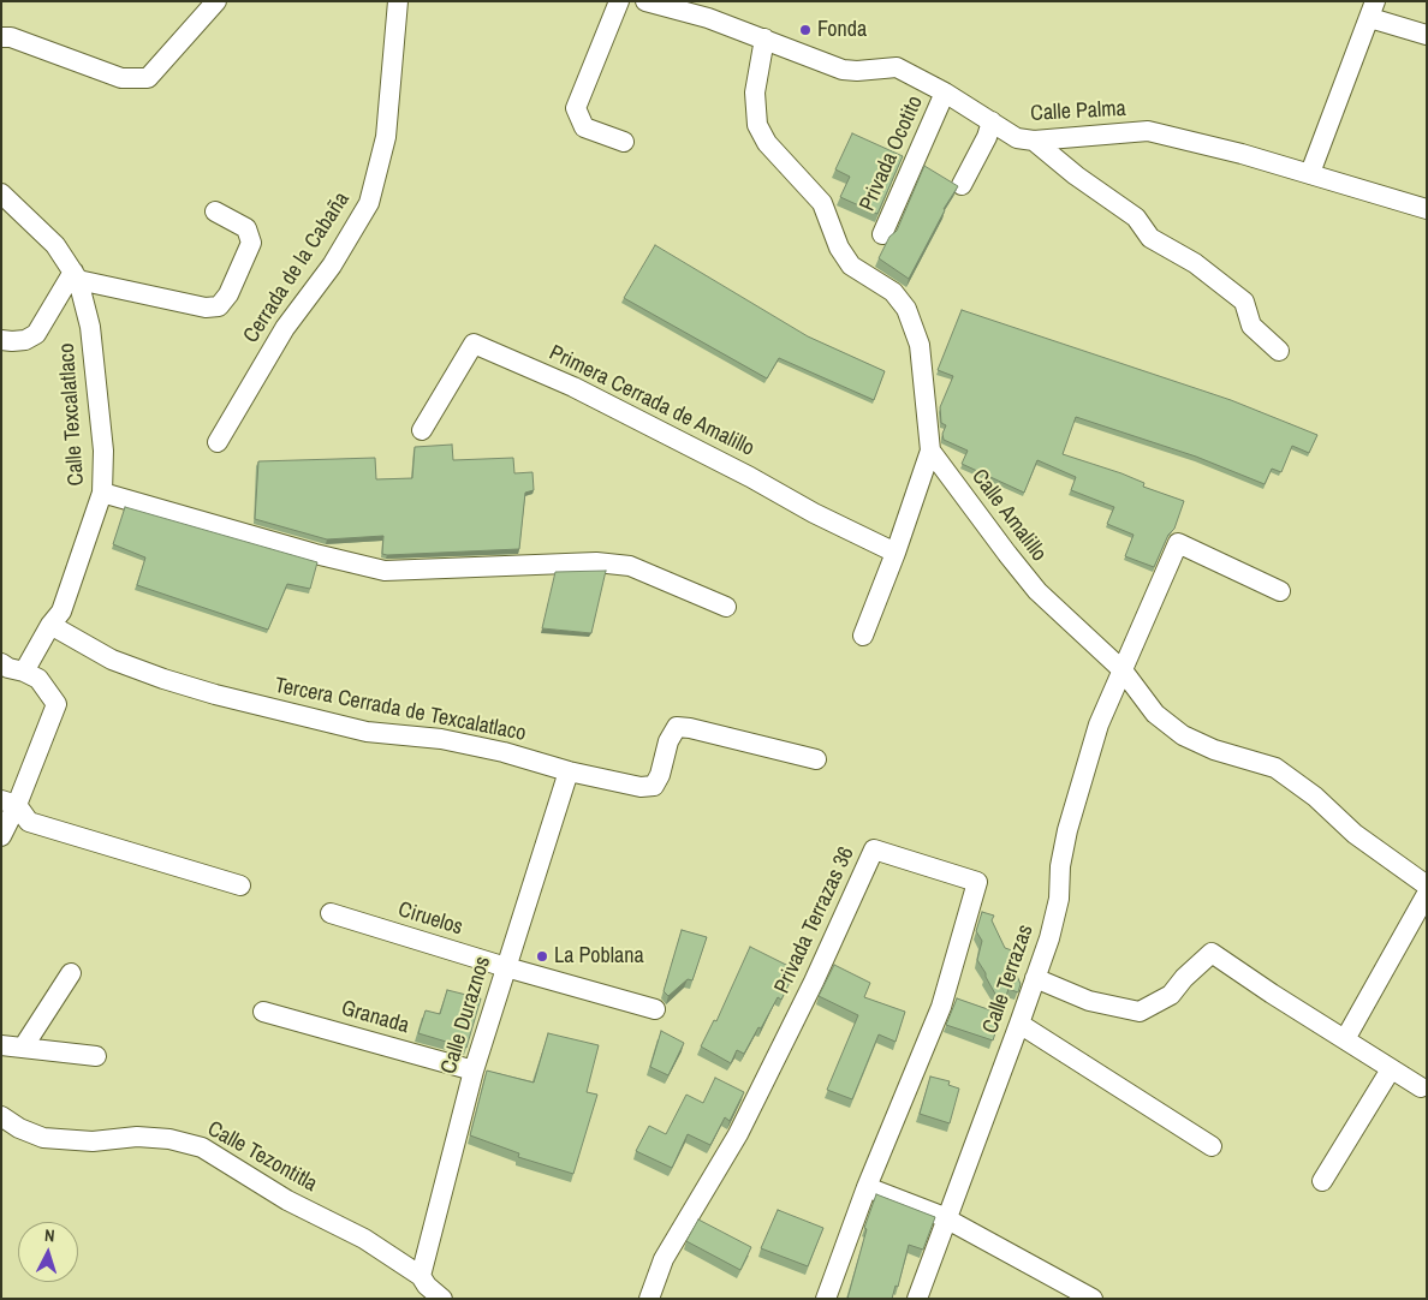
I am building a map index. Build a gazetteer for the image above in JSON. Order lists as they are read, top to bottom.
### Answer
{
  "streets": {
    "street": [
      "Calle Palma",
      "Privada Ocotito",
      "Cerrada de la Cabaña",
      "Primera Cerrada de Amalillo",
      "Calle Texcalatlaco",
      "Calle Amalillo",
      "Tercera Cerrada de Texcalatlaco",
      "Ciruelos",
      "Privada Terrazas 36",
      "Calle Terrazas",
      "Calle Duraznos",
      "Granada",
      "Calle Tezontitla"
    ]
  },
  "crossings": [
    ["Calle Palma", "Privada Ocotito"],
    ["Calle Texcalatlaco", "Tercera Cerrada de Texcalatlaco"],
    ["Calle Amalillo", "Calle Terrazas"],
    ["Tercera Cerrada de Texcalatlaco", "Calle Duraznos"],
    ["Ciruelos", "Calle Duraznos"],
    ["Calle Duraznos", "Granada"],
    ["Calle Duraznos", "Calle Tezontitla"]
  ],
  "places": ["Fonda", "La Poblana"],
  "north": "top"
}
